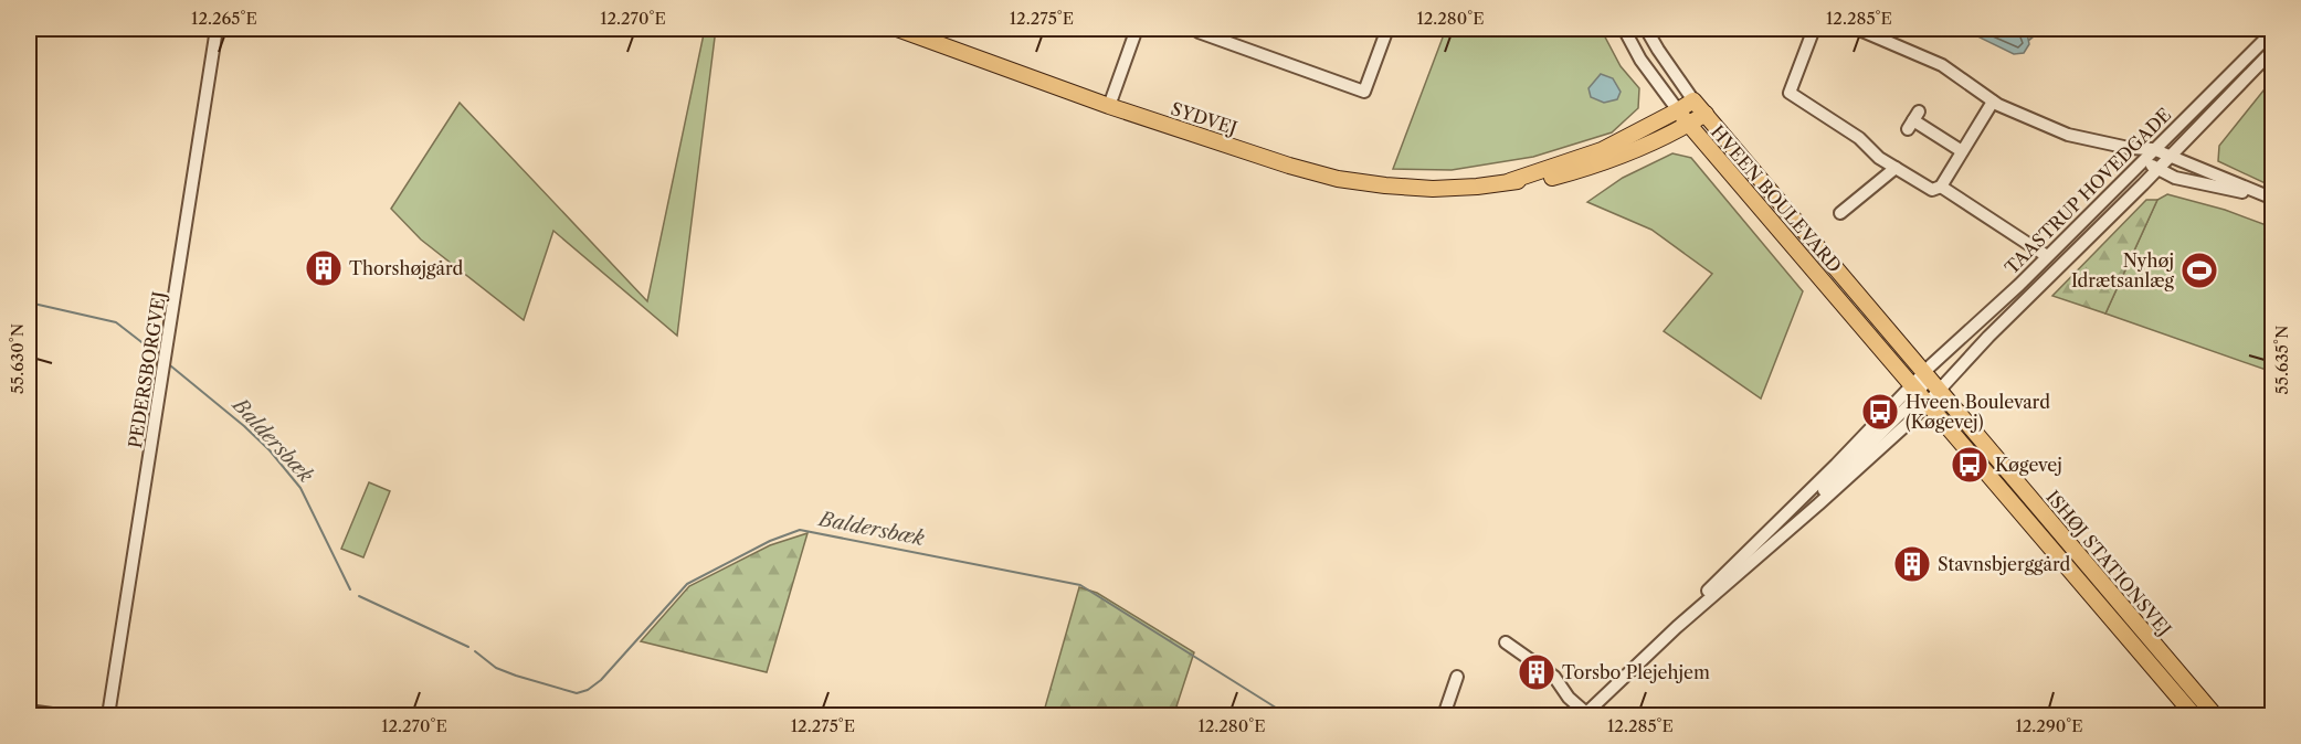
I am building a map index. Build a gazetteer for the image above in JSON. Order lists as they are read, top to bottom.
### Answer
{
  "streets": {
    "main road": ["SYDVEJ", "HVEEN BOULEVARD", "ISHØJ STATIONSVEJ"],
    "street": ["TAASTRUP HOVEDGADE", "PEDERSBORGVEJ"]
  },
  "crossings": [
    ["SYDVEJ", "HVEEN BOULEVARD"],
    ["TAASTRUP HOVEDGADE", "HVEEN BOULEVARD"],
    ["TAASTRUP HOVEDGADE", "ISHØJ STATIONSVEJ"],
    ["HVEEN BOULEVARD", "ISHØJ STATIONSVEJ"]
  ],
  "water": ["Baldersbæk"],
  "places": {
    "building": ["Thorshøjgård", "Stavnsbjerggård", "Torsbo Plejehjem"],
    "sports": ["Nyhøj Idrætsanlæg"],
    "bus stop": ["Hveen Boulevard (Køgevej)", "Køgevej"]
  },
  "coordinates": [
    "12.265°E",
    "12.270°E",
    "12.275°E",
    "12.280°E",
    "12.285°E",
    "55.630°N",
    "55.635°N",
    "12.290°E"
  ]
}
